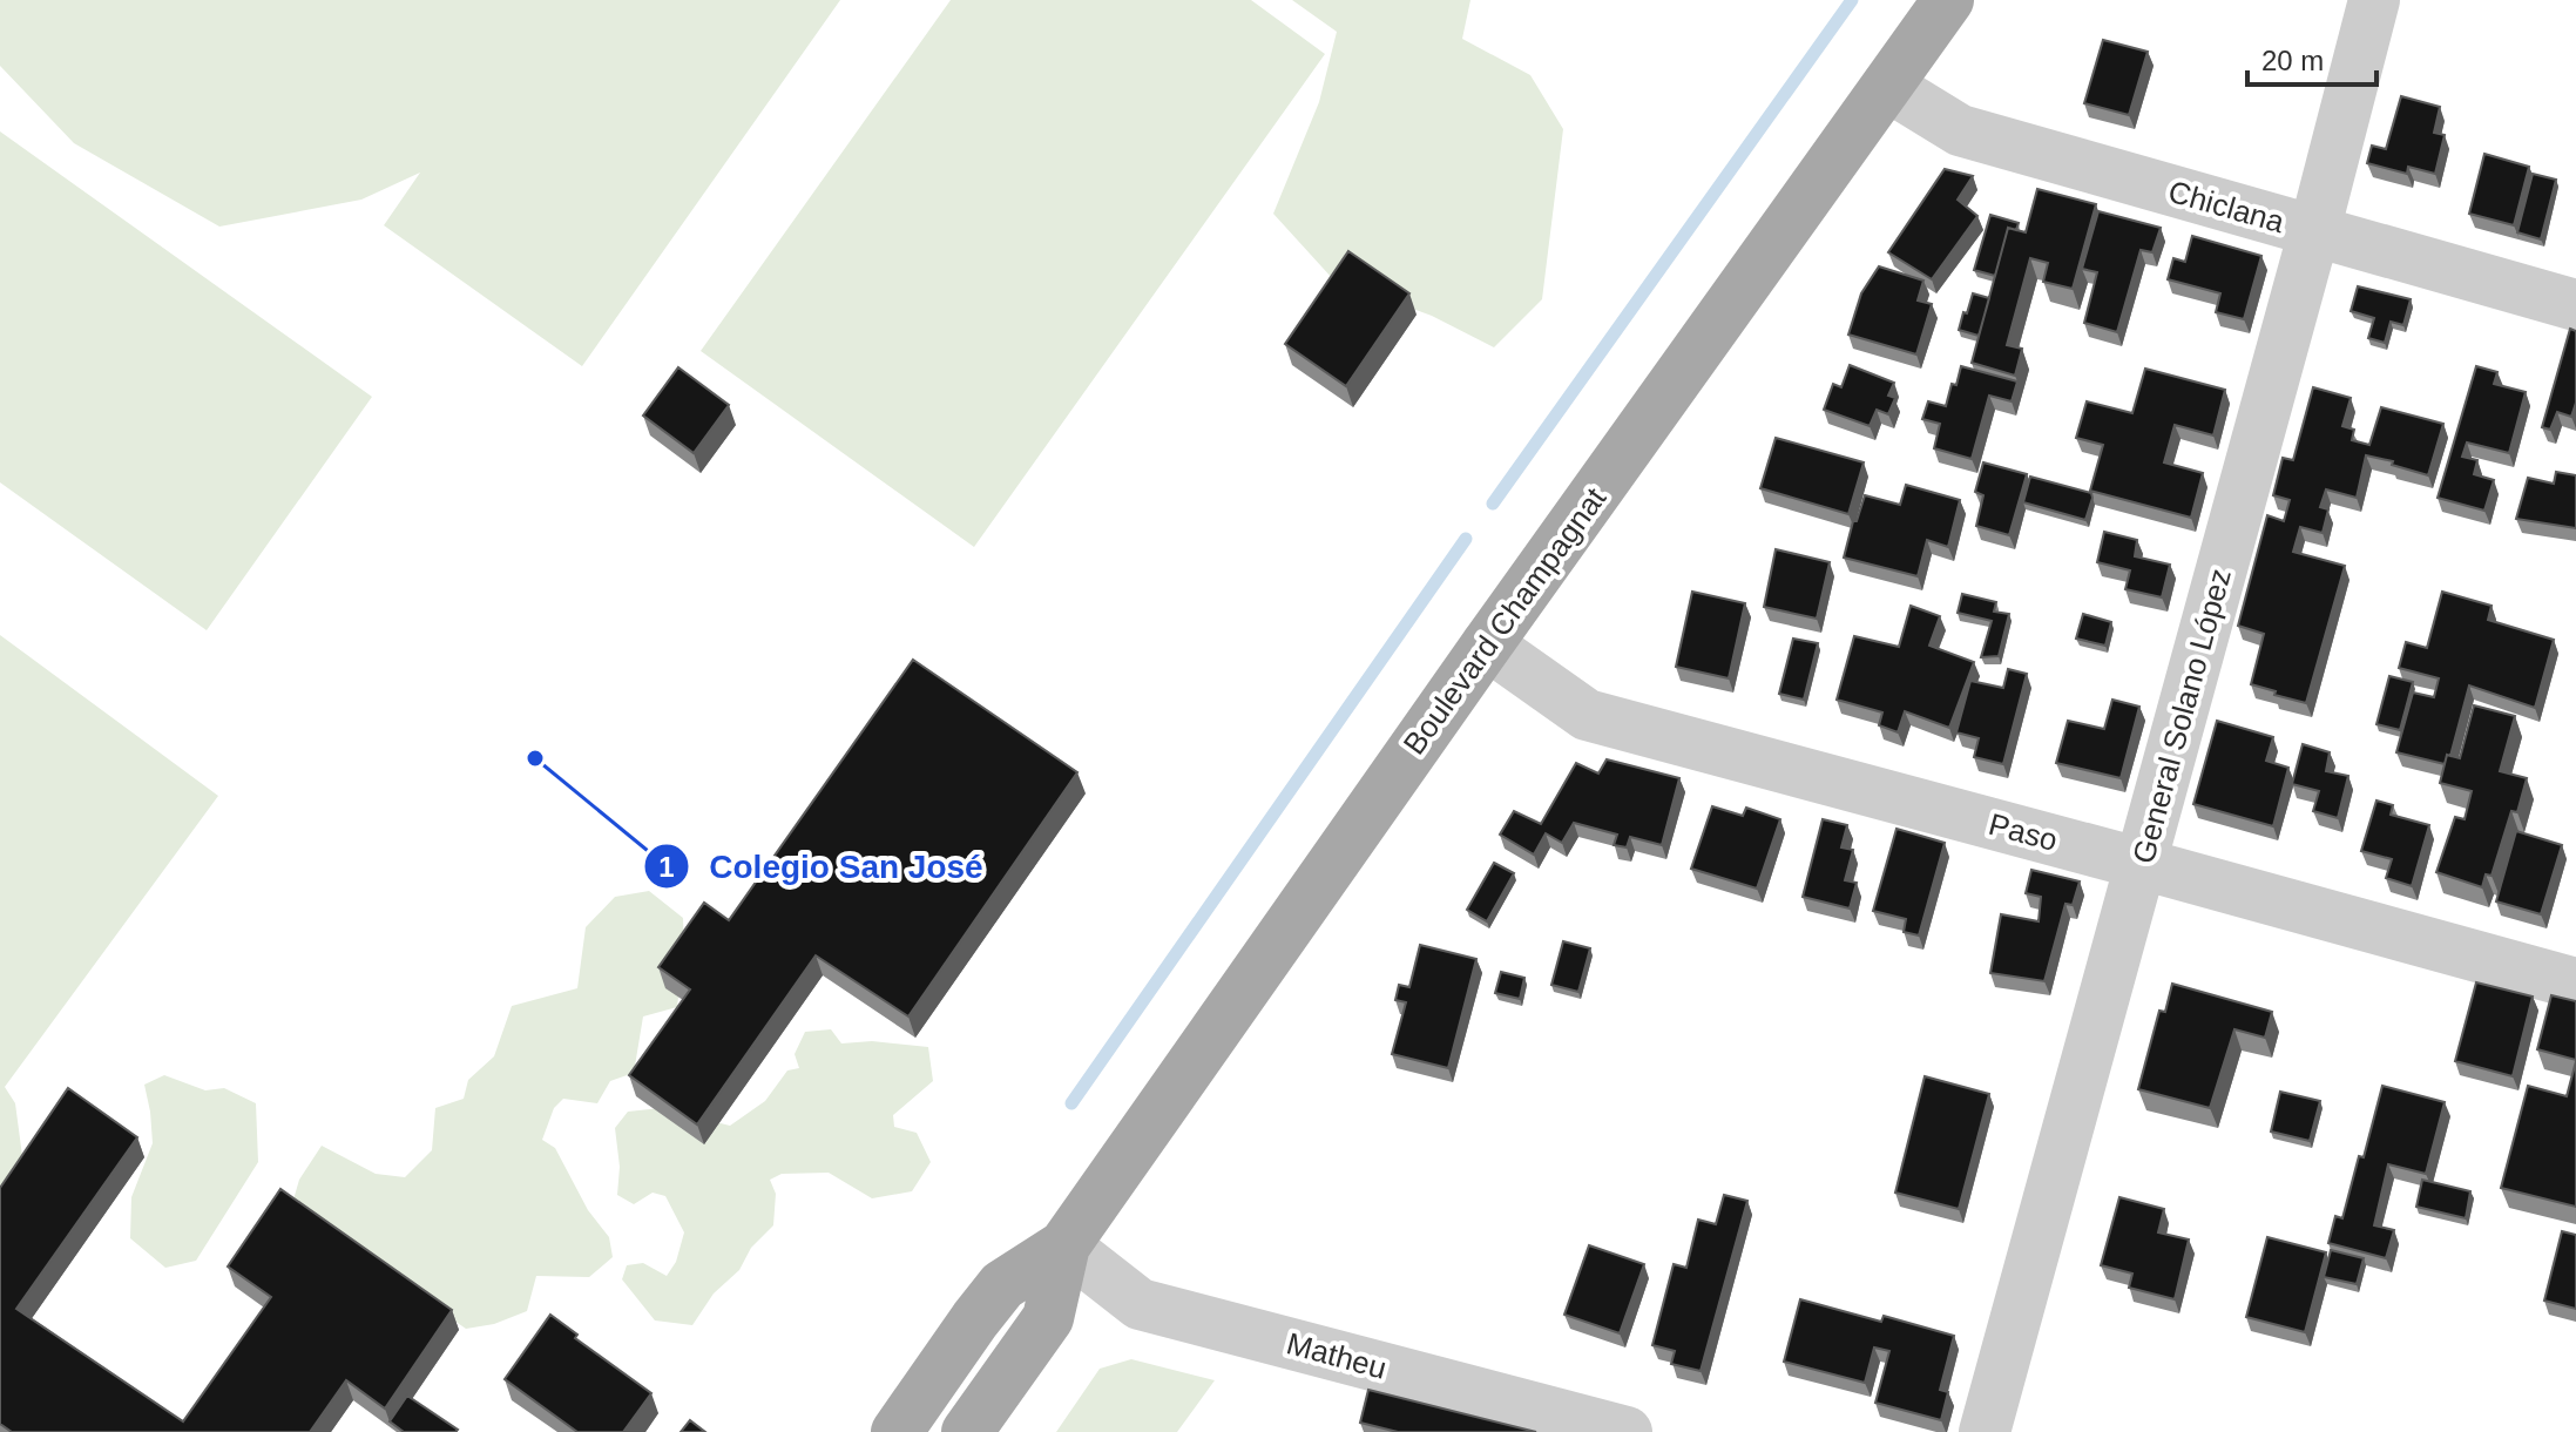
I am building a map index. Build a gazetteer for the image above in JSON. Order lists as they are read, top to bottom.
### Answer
{
  "streets": {
    "main road": ["Boulevard Champagnat"],
    "street": [
      "Chiclana",
      "General Solano López",
      "Paso",
      "Matheu"
    ]
  },
  "crossings": [
    ["Chiclana", "Boulevard Champagnat"],
    ["Chiclana", "General Solano López"],
    ["Boulevard Champagnat", "Paso"],
    ["Boulevard Champagnat", "Matheu"],
    ["General Solano López", "Paso"]
  ],
  "places": ["Colegio San José"],
  "scale_bar": "20 m"
}
